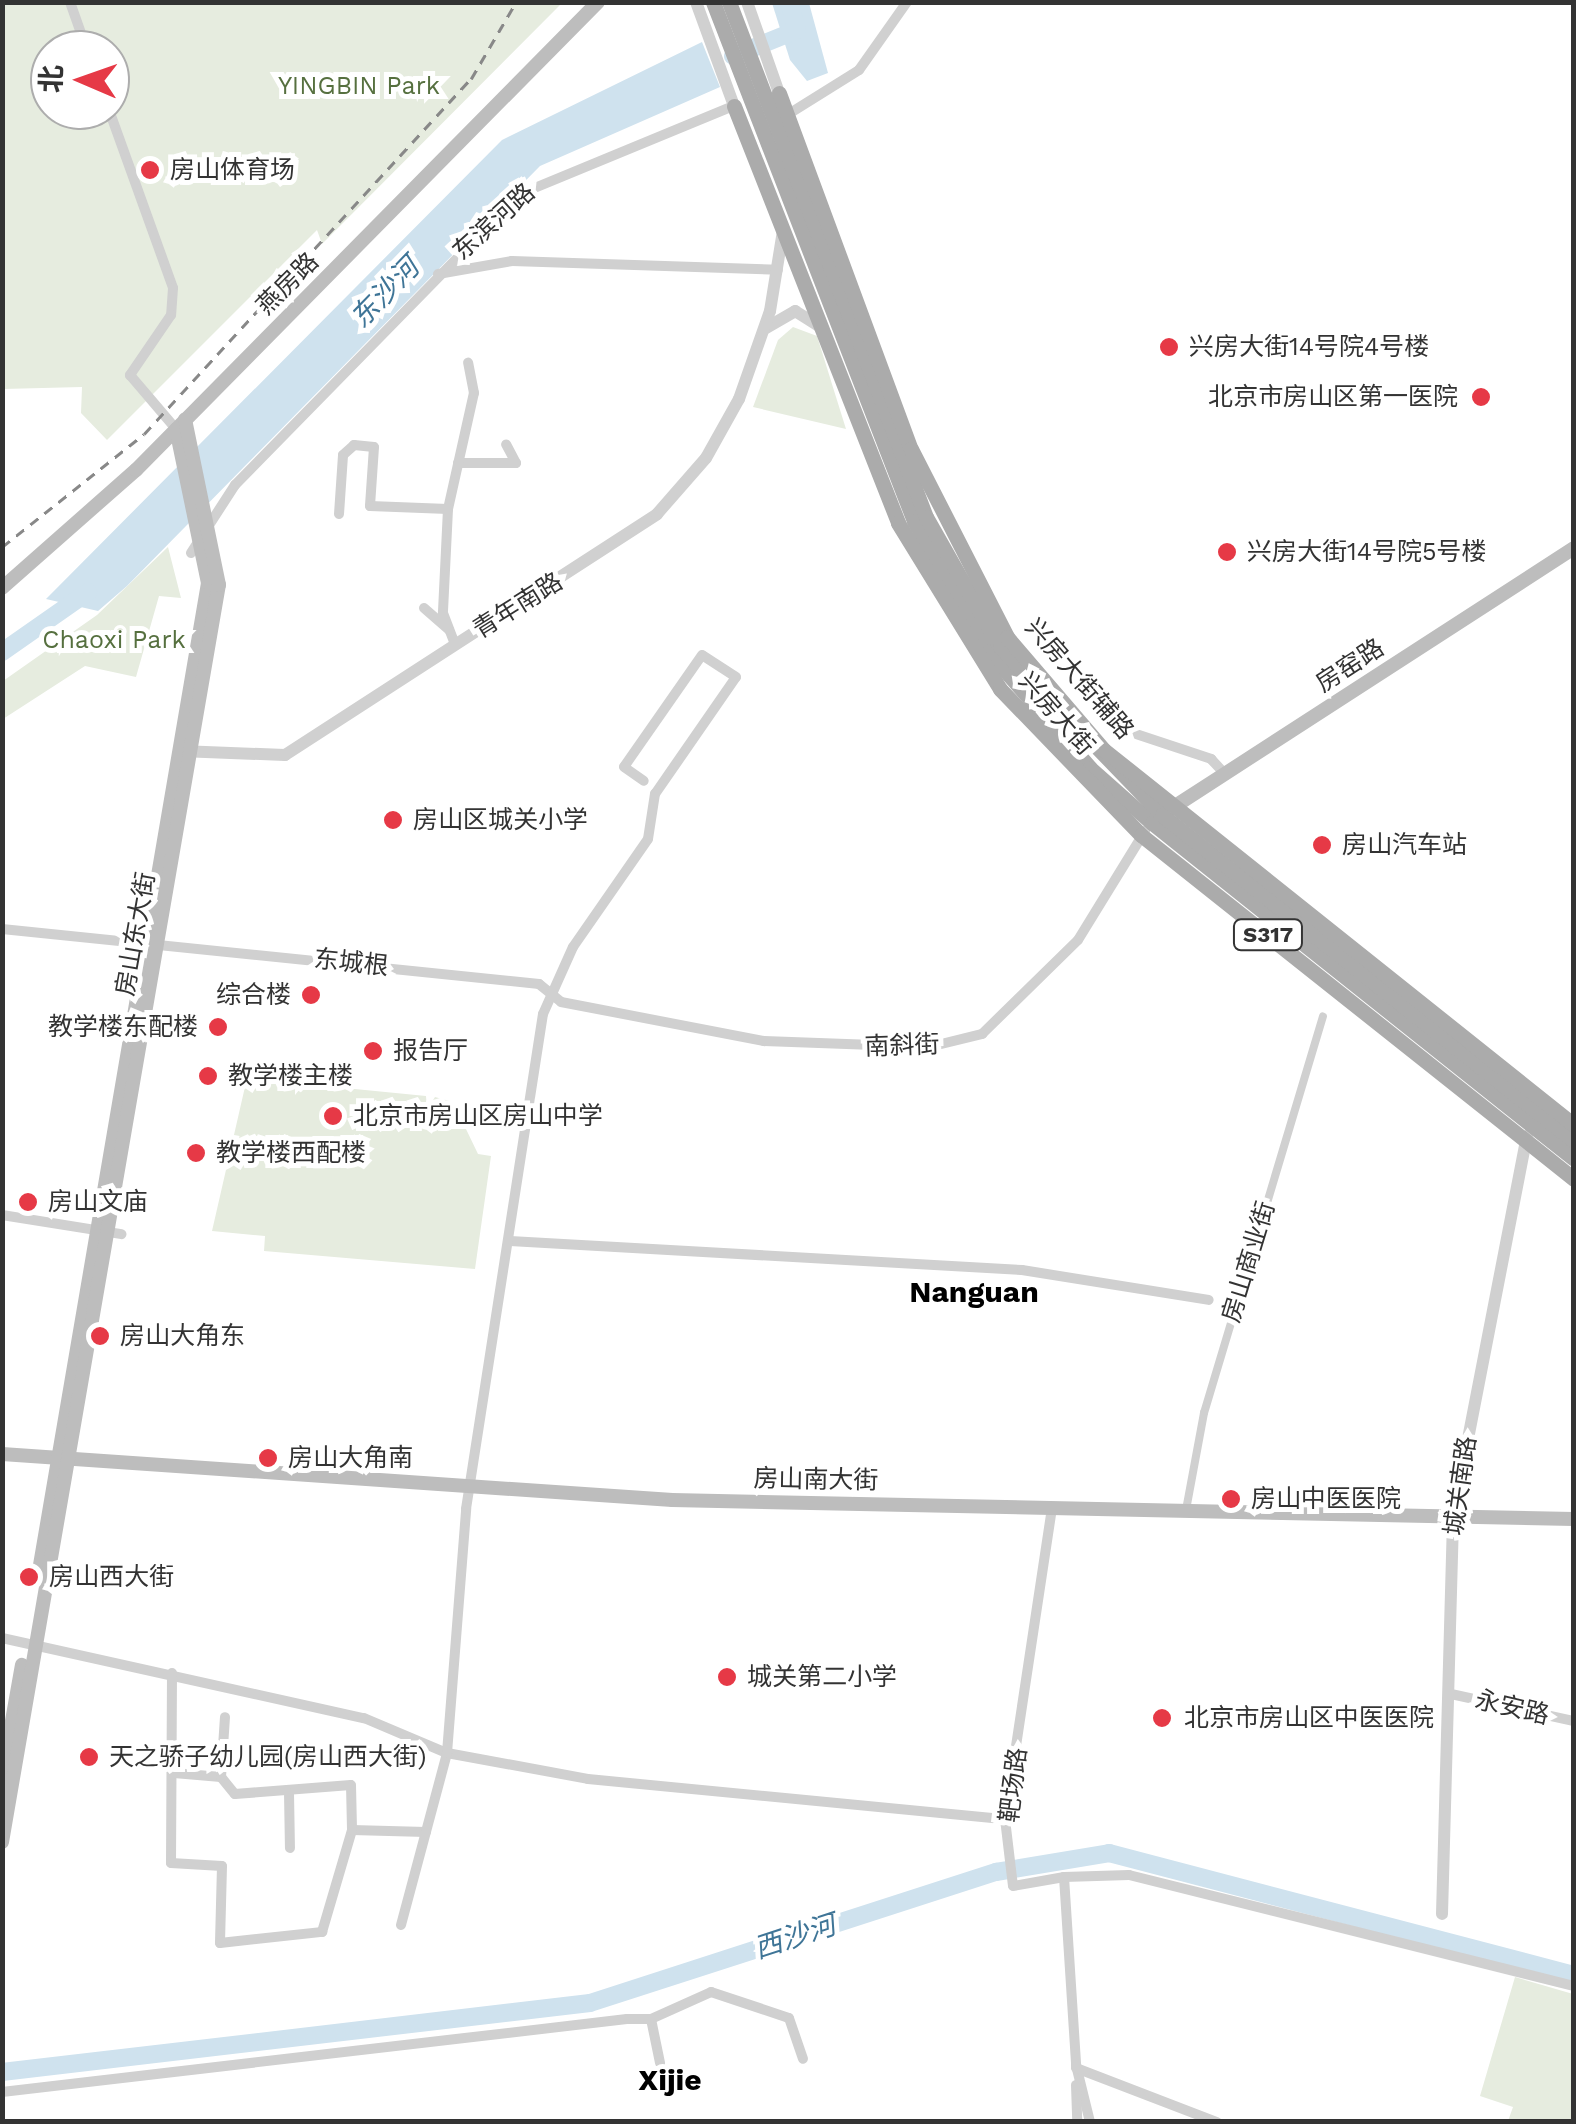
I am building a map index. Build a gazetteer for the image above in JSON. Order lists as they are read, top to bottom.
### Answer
{
  "streets": {
    "main road": [
      "燕房路",
      "房窑路",
      "兴房大街辅路",
      "兴房大街",
      "房山东大街",
      "S317",
      "房山南大街"
    ],
    "street": [
      "东滨河路",
      "青年南路",
      "东城根",
      "南斜街",
      "房山商业街",
      "城关南路",
      "永安路",
      "靶场路"
    ]
  },
  "crossings": [
    ["东滨河路", "兴房大街"],
    ["东滨河路", "房山东大街"],
    ["燕房路", "房山东大街"],
    ["青年南路", "兴房大街"],
    ["青年南路", "房山东大街"],
    ["房窑路", "兴房大街辅路"],
    ["房窑路", "兴房大街"],
    ["房窑路", "南斜街"],
    ["兴房大街辅路", "兴房大街"],
    ["兴房大街辅路", "南斜街"],
    ["兴房大街", "南斜街"],
    ["兴房大街", "城关南路"],
    ["房山东大街", "东城根"],
    ["房山东大街", "房山南大街"],
    ["东城根", "南斜街"],
    ["房山商业街", "房山南大街"],
    ["房山南大街", "城关南路"],
    ["房山南大街", "靶场路"],
    ["城关南路", "永安路"]
  ],
  "districts": ["Nanguan", "Xijie"],
  "water": ["东沙河", "西沙河"],
  "parks": ["YINGBIN Park", "Chaoxi Park"],
  "places": [
    "房山体育场",
    "兴房大街14号院4号楼",
    "北京市房山区第一医院",
    "兴房大街14号院5号楼",
    "房山区城关小学",
    "房山汽车站",
    "综合楼",
    "教学楼东配楼",
    "报告厅",
    "教学楼主楼",
    "北京市房山区房山中学",
    "教学楼西配楼",
    "房山文庙",
    "房山大角东",
    "房山大角南",
    "房山中医医院",
    "房山西大街",
    "城关第二小学",
    "北京市房山区中医医院",
    "天之骄子幼儿园(房山西大街)"
  ],
  "north": "left"
}
